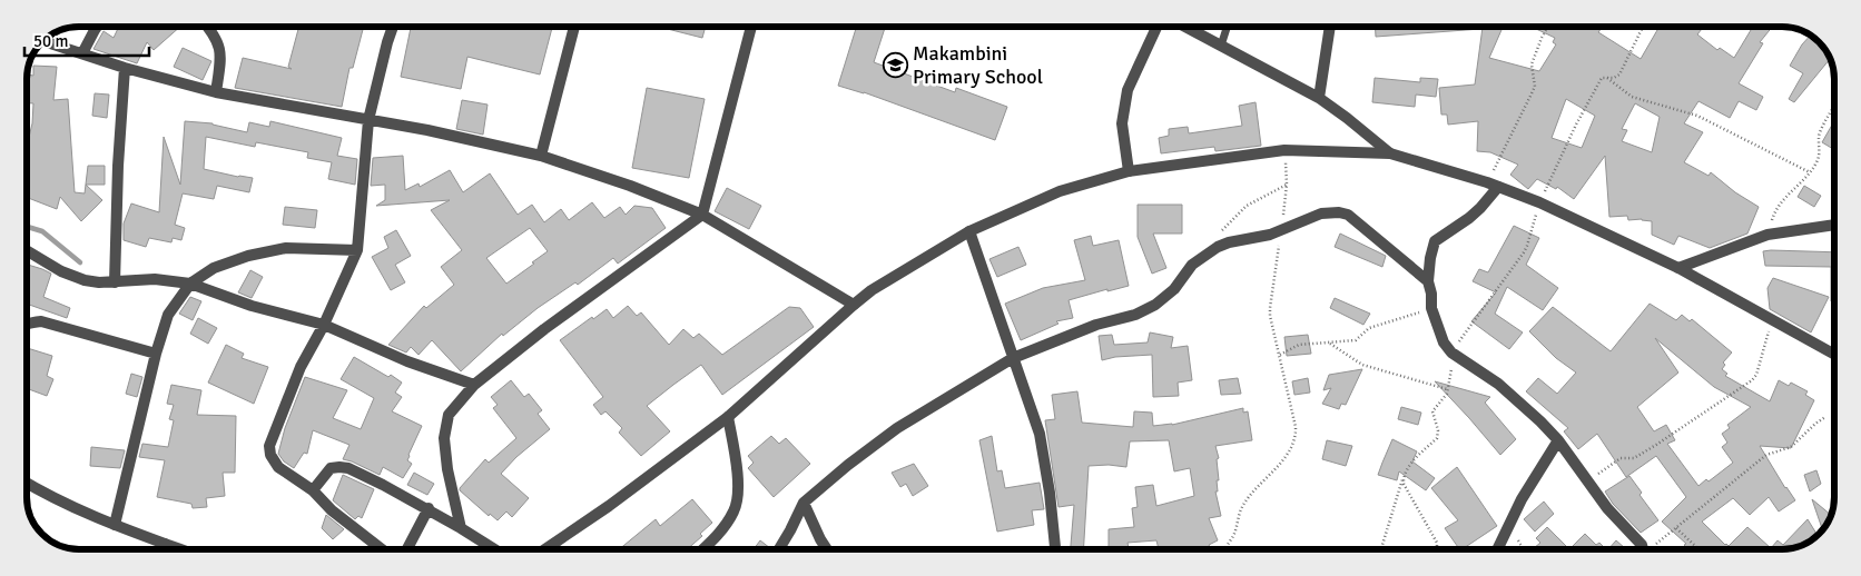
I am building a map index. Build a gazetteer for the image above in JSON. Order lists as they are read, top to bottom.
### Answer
{
  "places": {
    "school or university": ["Makambini Primary School"]
  },
  "scale_bar": "50 m"
}
